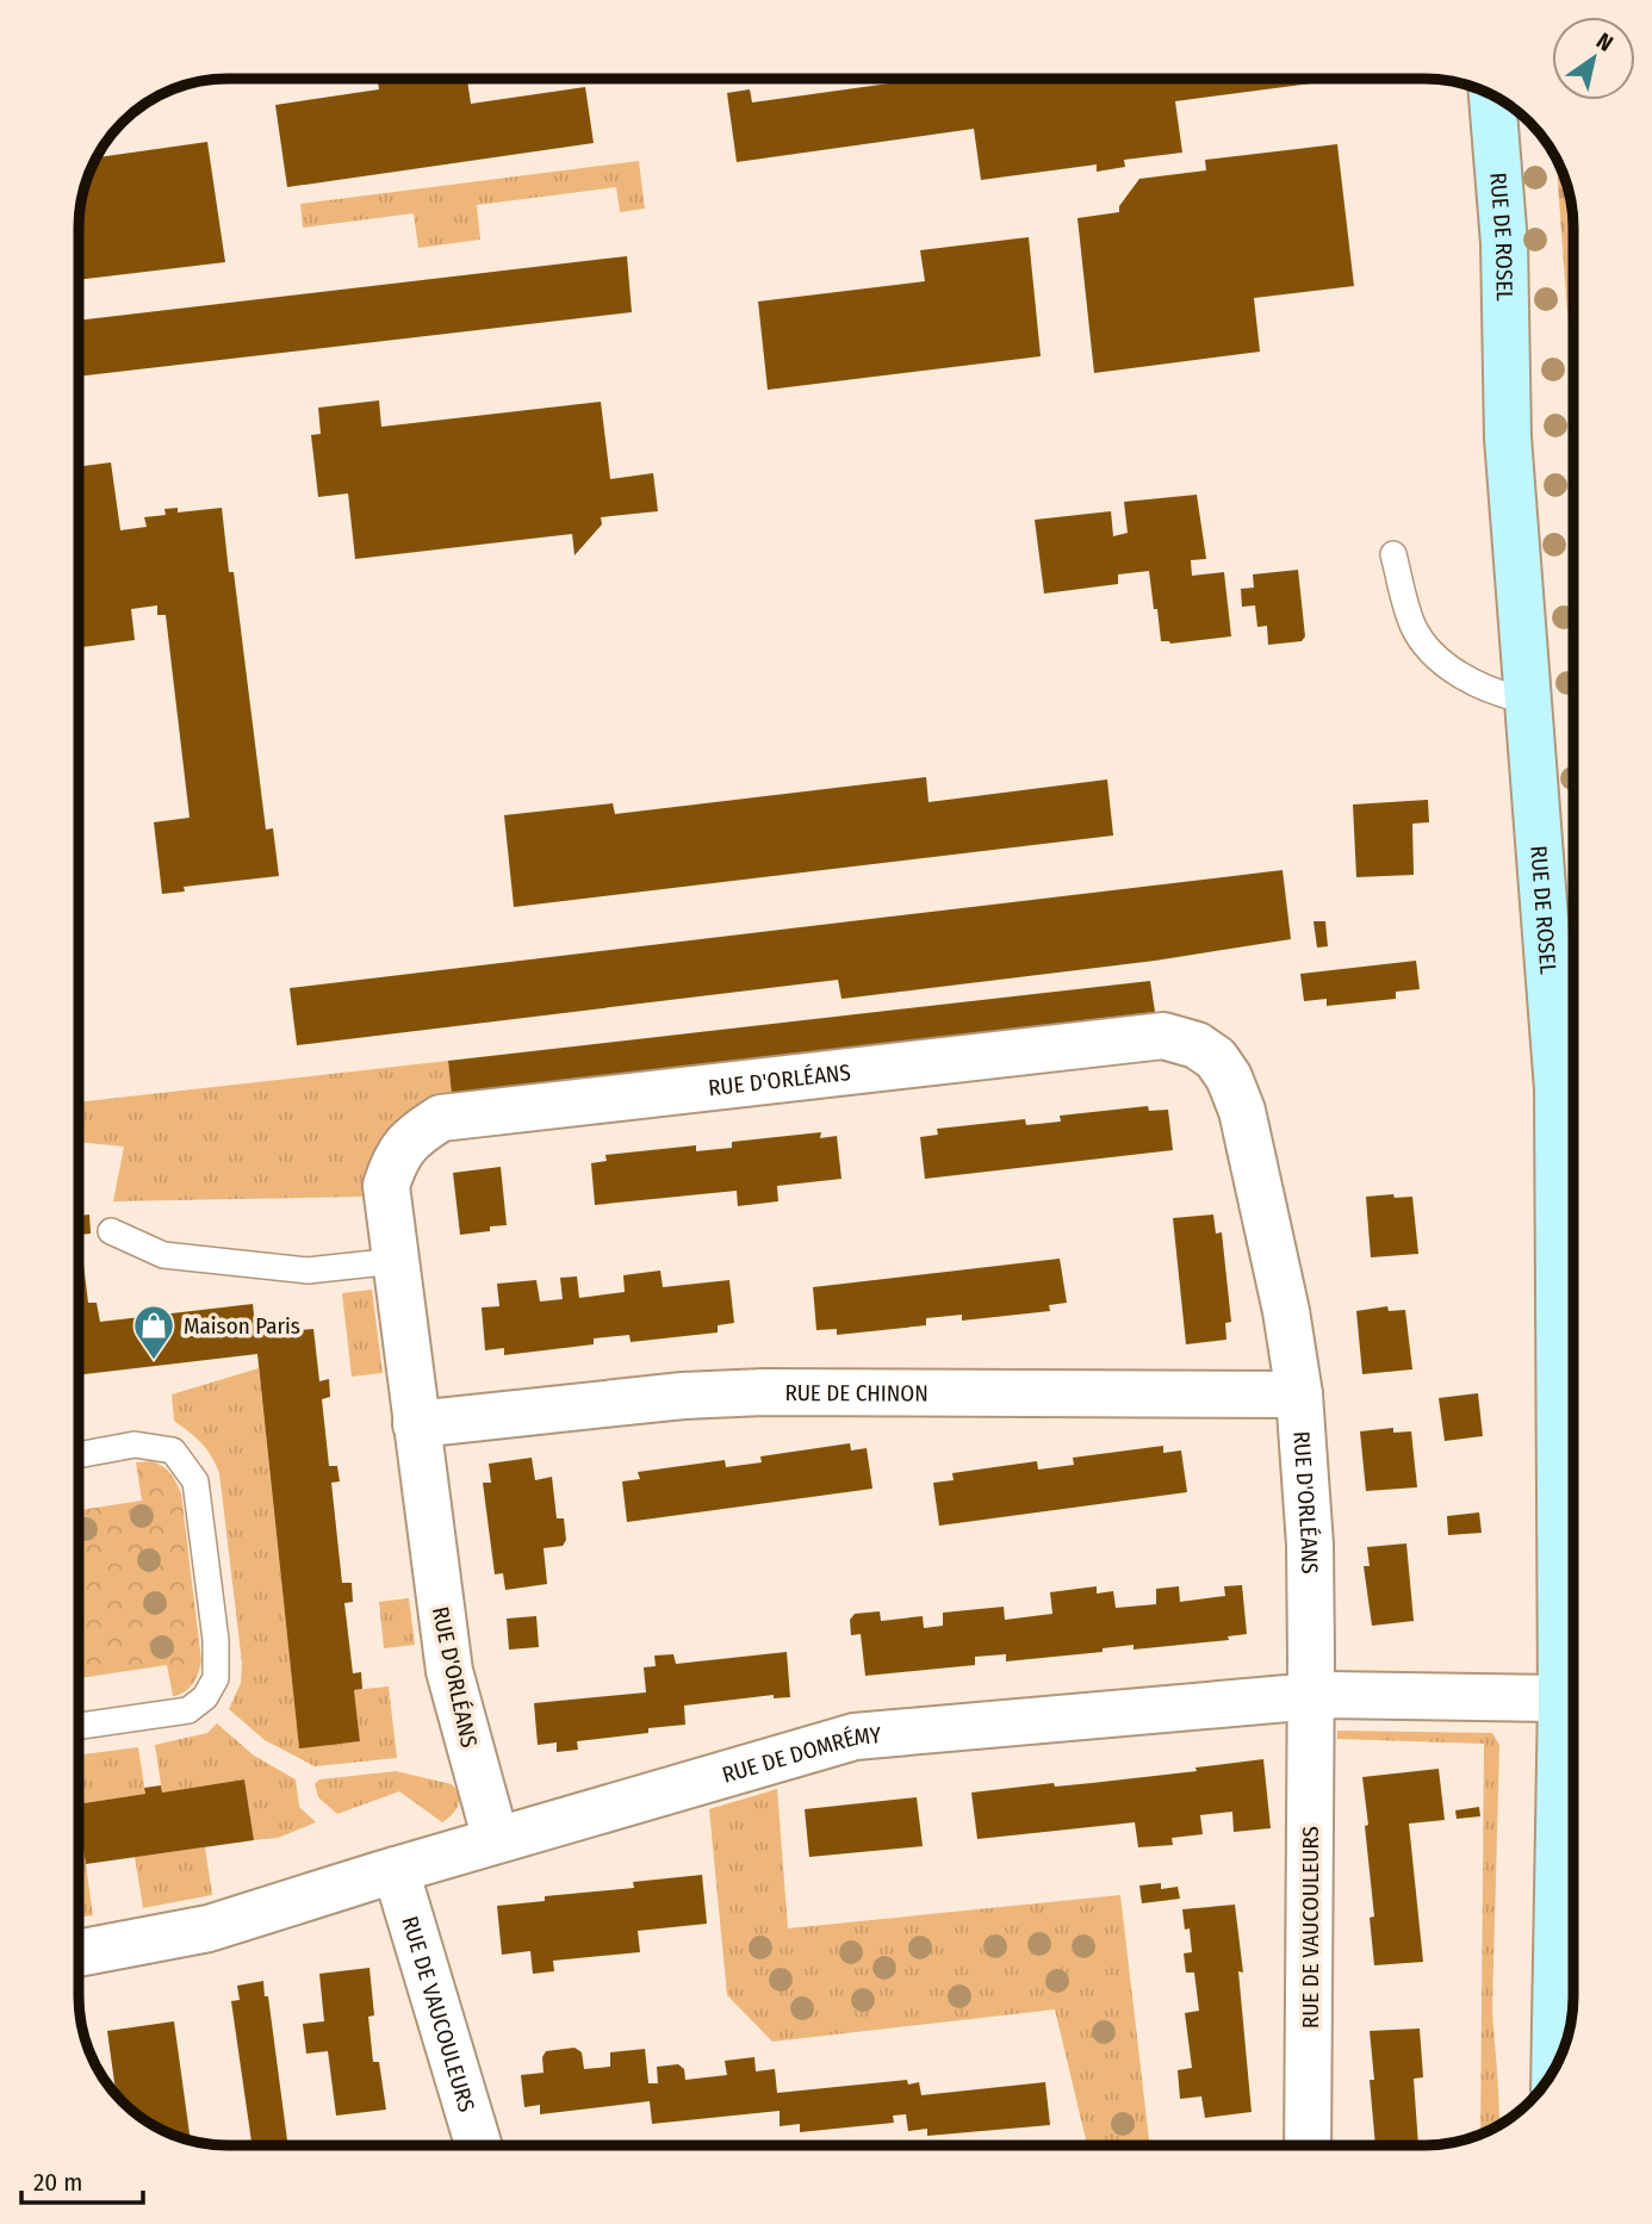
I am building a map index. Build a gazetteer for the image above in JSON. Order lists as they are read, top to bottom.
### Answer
{
  "streets": {
    "street": [
      "RUE DE ROSEL",
      "RUE D'ORLÉANS",
      "RUE DE CHINON",
      "RUE DE DOMRÉMY",
      "RUE DE VAUCOULEURS"
    ]
  },
  "crossings": [
    ["RUE DE ROSEL", "RUE DE DOMRÉMY"],
    ["RUE D'ORLÉANS", "RUE DE CHINON"],
    ["RUE D'ORLÉANS", "RUE DE DOMRÉMY"],
    ["RUE D'ORLÉANS", "RUE DE VAUCOULEURS"],
    ["RUE DE DOMRÉMY", "RUE DE VAUCOULEURS"]
  ],
  "places": {
    "shop": ["Maison Paris"]
  },
  "scale_bar": "20 m",
  "north": "top right"
}
